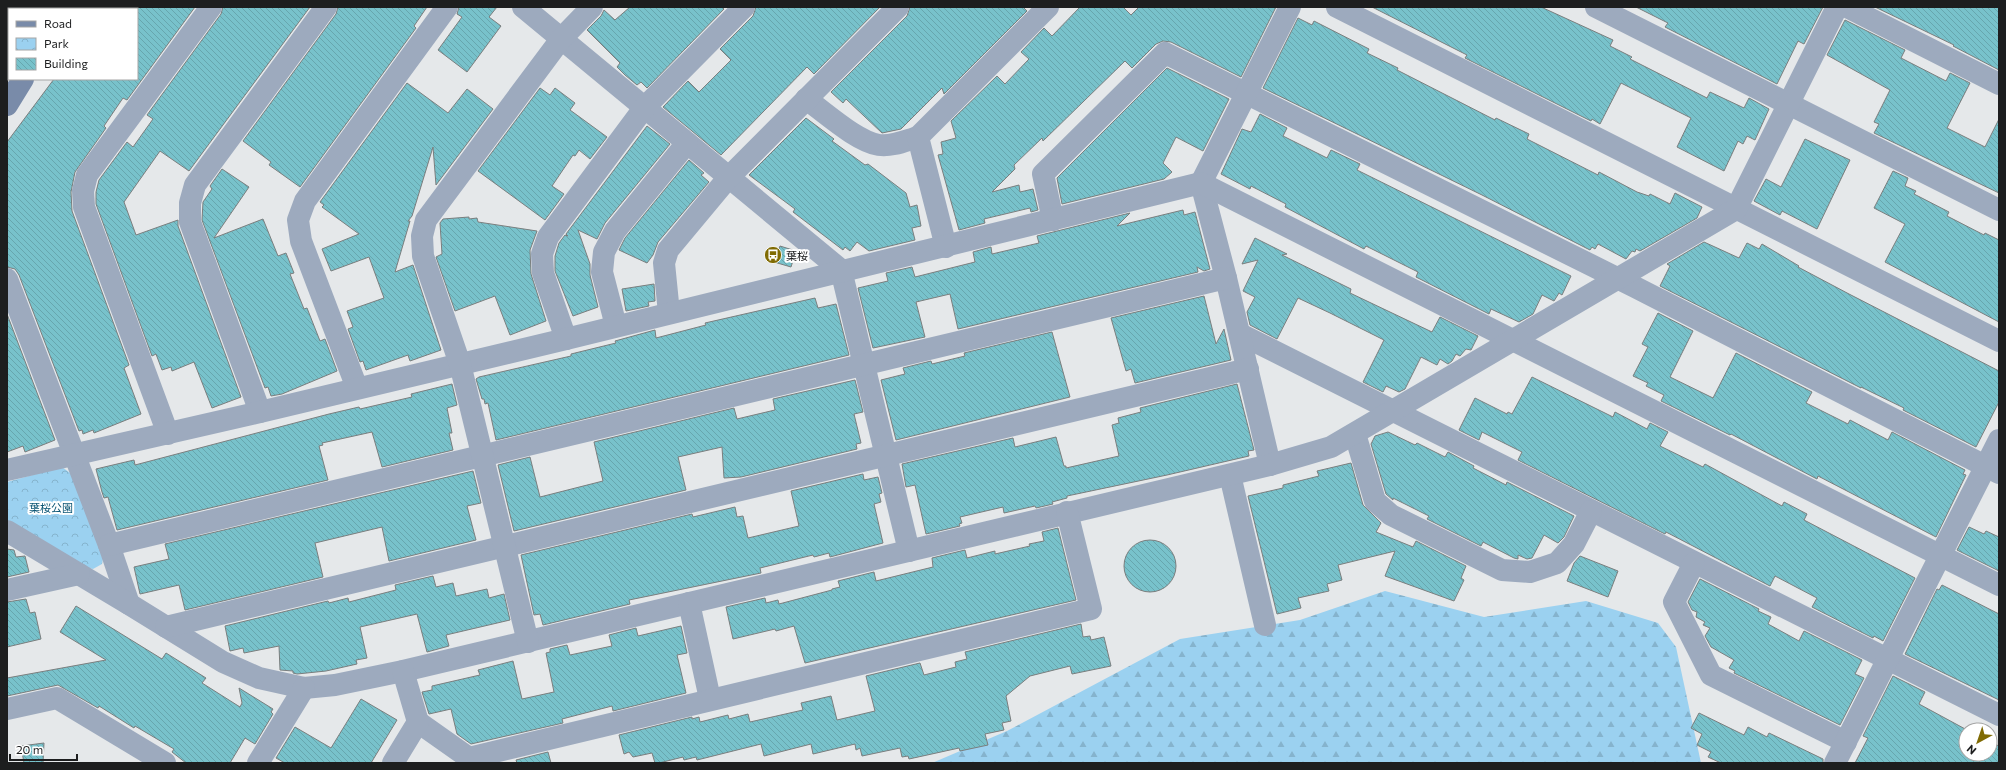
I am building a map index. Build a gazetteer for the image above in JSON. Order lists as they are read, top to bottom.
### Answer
{
  "parks": ["葉桜公園"],
  "places": {
    "bus stop": ["葉桜"]
  },
  "legend": ["Road", "Park", "Building"],
  "scale_bar": "20 m",
  "north": "bottom left"
}
